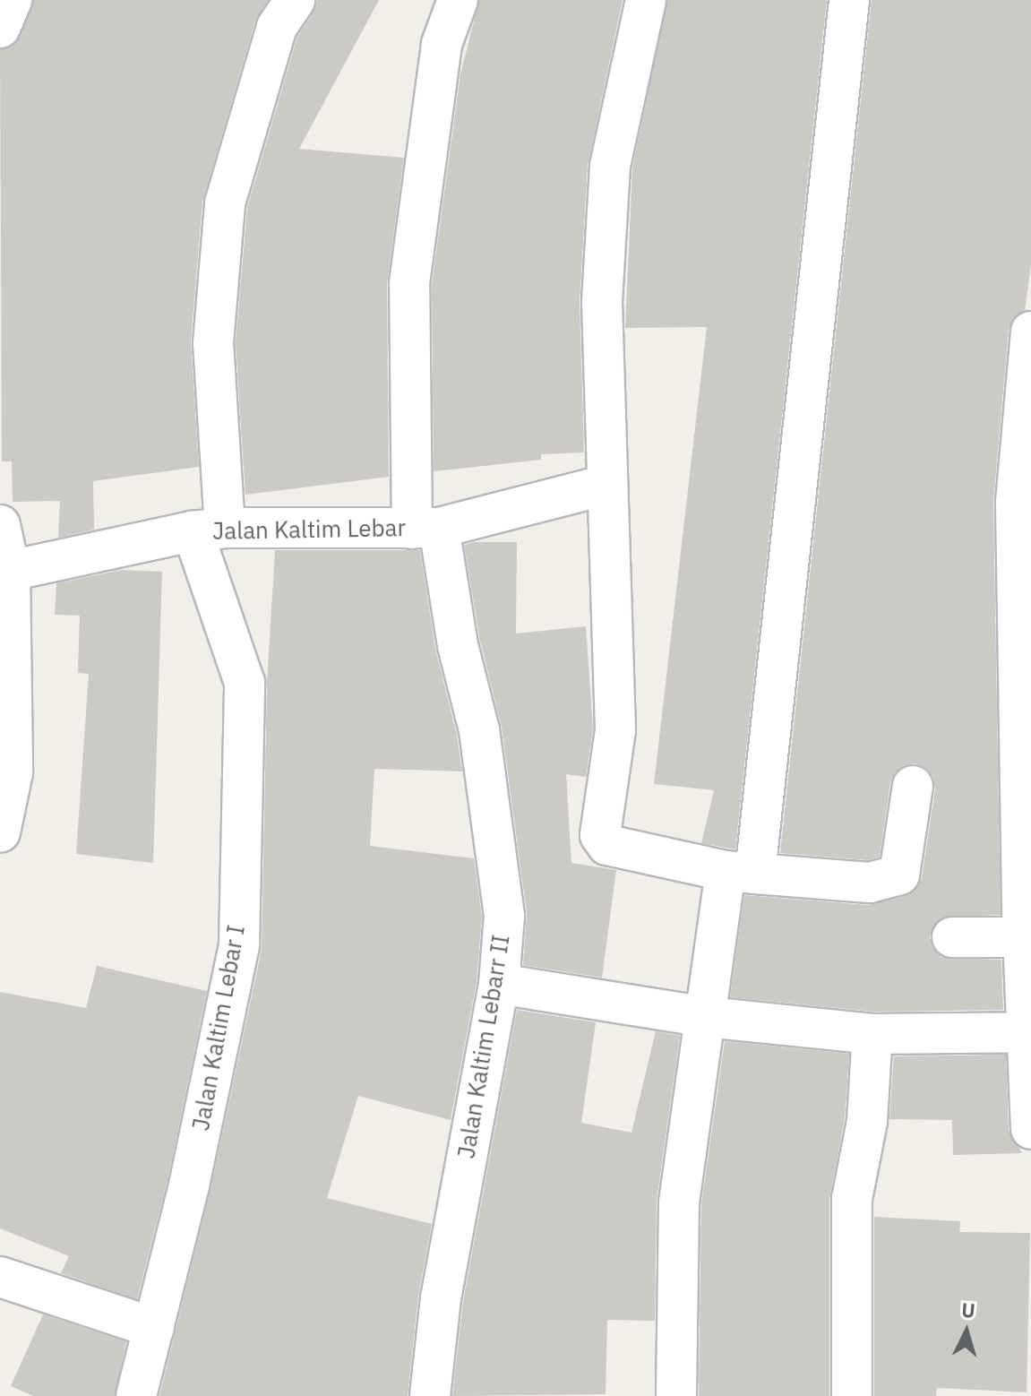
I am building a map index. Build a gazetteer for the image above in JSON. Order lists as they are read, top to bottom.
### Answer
{
  "streets": {
    "street": ["Jalan Kaltim Lebar", "Jalan Kaltim Lebar I", "Jalan Kaltim Lebarr II"]
  },
  "crossings": [
    ["Jalan Kaltim Lebar", "Jalan Kaltim Lebar I"],
    ["Jalan Kaltim Lebar", "Jalan Kaltim Lebarr II"]
  ],
  "north": "top"
}
